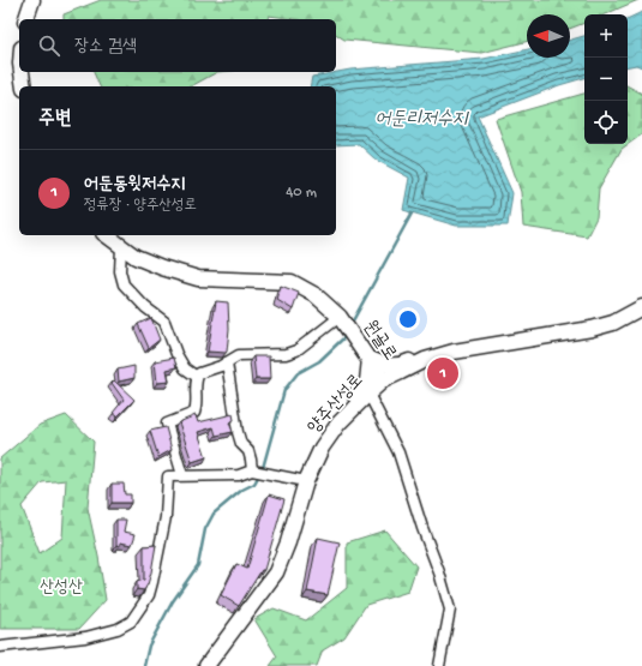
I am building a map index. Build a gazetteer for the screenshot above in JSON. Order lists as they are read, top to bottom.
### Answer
{
  "streets": {
    "street": ["원골로", "양주산성로"]
  },
  "crossings": [
    ["원골로", "양주산성로"]
  ],
  "water": ["어둔리저수지"],
  "parks": ["산성산"],
  "north": "left",
  "page": {
    "map_buttons": ["+", "−"],
    "search": "장소 검색",
    "heading": "주변",
    "list": [
      {
        "mark": "1",
        "name": "어둔동윗저수지",
        "note": "정류장 · 양주산성로",
        "value": "40 m"
      }
    ],
    "pins": "1"
  }
}
